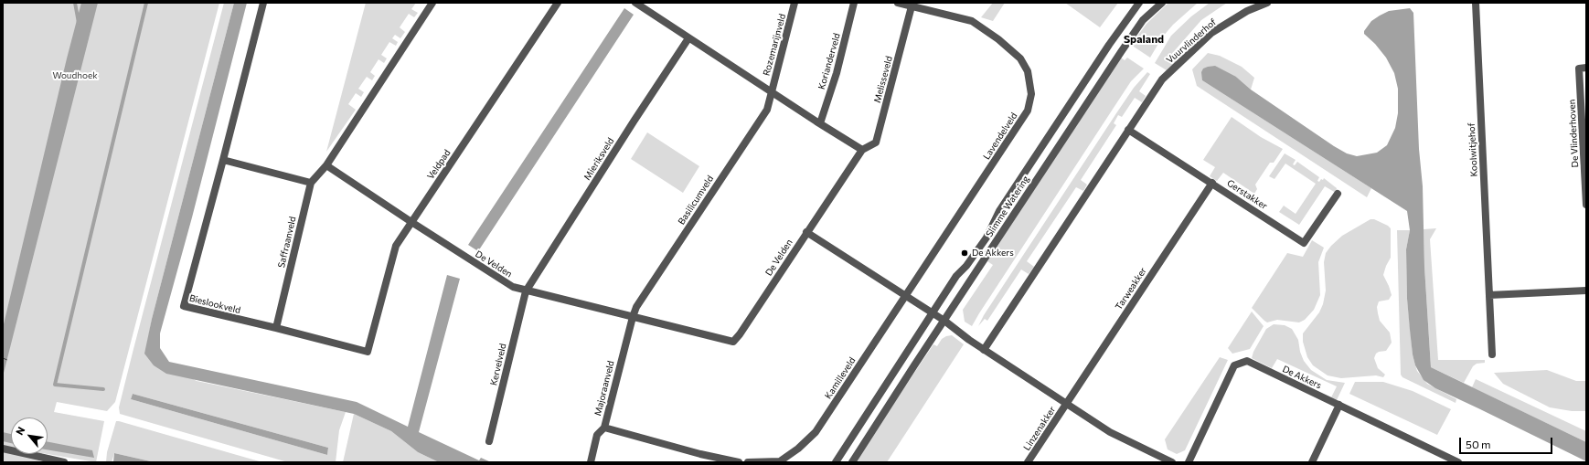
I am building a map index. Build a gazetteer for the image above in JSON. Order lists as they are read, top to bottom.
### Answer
{
  "streets": {
    "street": [
      "Vuurvlinderhof",
      "Rozemarijnveld",
      "Korianderveld",
      "Melisseveld",
      "De Vlinderhoven",
      "Lavendelveld",
      "Koolwitjehof",
      "Mieriksveld",
      "Veldpad",
      "Gerstakker",
      "Basilicumveld",
      "Slimme Watering",
      "Saffraanveld",
      "De Velden",
      "Tarweakker",
      "Bieslookveld",
      "Kervelveld",
      "De Akkers",
      "Kamilleveld",
      "Majoraanveld",
      "Linzenakker"
    ]
  },
  "crossings": [
    ["Vuurvlinderhof", "Gerstakker"],
    ["Rozemarijnveld", "Basilicumveld"],
    ["Melisseveld", "Lavendelveld"],
    ["Melisseveld", "De Velden"],
    ["Lavendelveld", "Kamilleveld"],
    ["Mieriksveld", "De Velden"],
    ["Mieriksveld", "Kervelveld"],
    ["Veldpad", "De Velden"],
    ["Veldpad", "Bieslookveld"],
    ["Gerstakker", "Tarweakker"],
    ["Basilicumveld", "De Velden"],
    ["Basilicumveld", "Majoraanveld"],
    ["Saffraanveld", "De Velden"],
    ["Saffraanveld", "Bieslookveld"],
    ["De Velden", "Kervelveld"],
    ["De Velden", "Majoraanveld"],
    ["Tarweakker", "Linzenakker"]
  ],
  "districts": ["Spaland"],
  "parks": ["Woudhoek"],
  "places": ["De Akkers"],
  "scale_bar": "50 m",
  "north": "top left"
}
